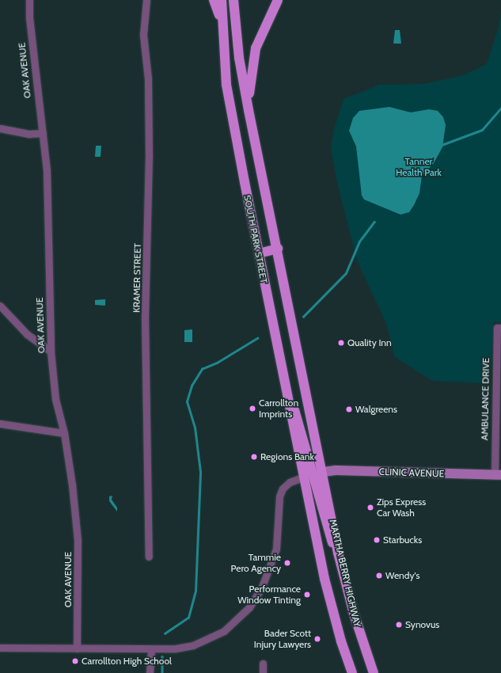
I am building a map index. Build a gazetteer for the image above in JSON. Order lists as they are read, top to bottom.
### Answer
{
  "streets": {
    "main road": ["SOUTH PARK STREET", "MARTHA BERRY HIGHWAY"],
    "street": [
      "OAK AVENUE",
      "KRAMER STREET",
      "AMBULANCE DRIVE",
      "CLINIC AVENUE"
    ]
  },
  "crossings": [
    ["SOUTH PARK STREET", "CLINIC AVENUE"],
    ["SOUTH PARK STREET", "MARTHA BERRY HIGHWAY"],
    ["AMBULANCE DRIVE", "CLINIC AVENUE"],
    ["CLINIC AVENUE", "MARTHA BERRY HIGHWAY"]
  ],
  "parks": ["Tanner Health Park"],
  "places": [
    "Quality Inn",
    "Carrollton Imprints",
    "Walgreens",
    "Regions Bank",
    "Zips Express Car Wash",
    "Starbucks",
    "Tammie Pero Agency",
    "Wendy's",
    "Performance Window Tinting",
    "Synovus",
    "Bader Scott Injury Lawyers",
    "Carrollton High School"
  ]
}
